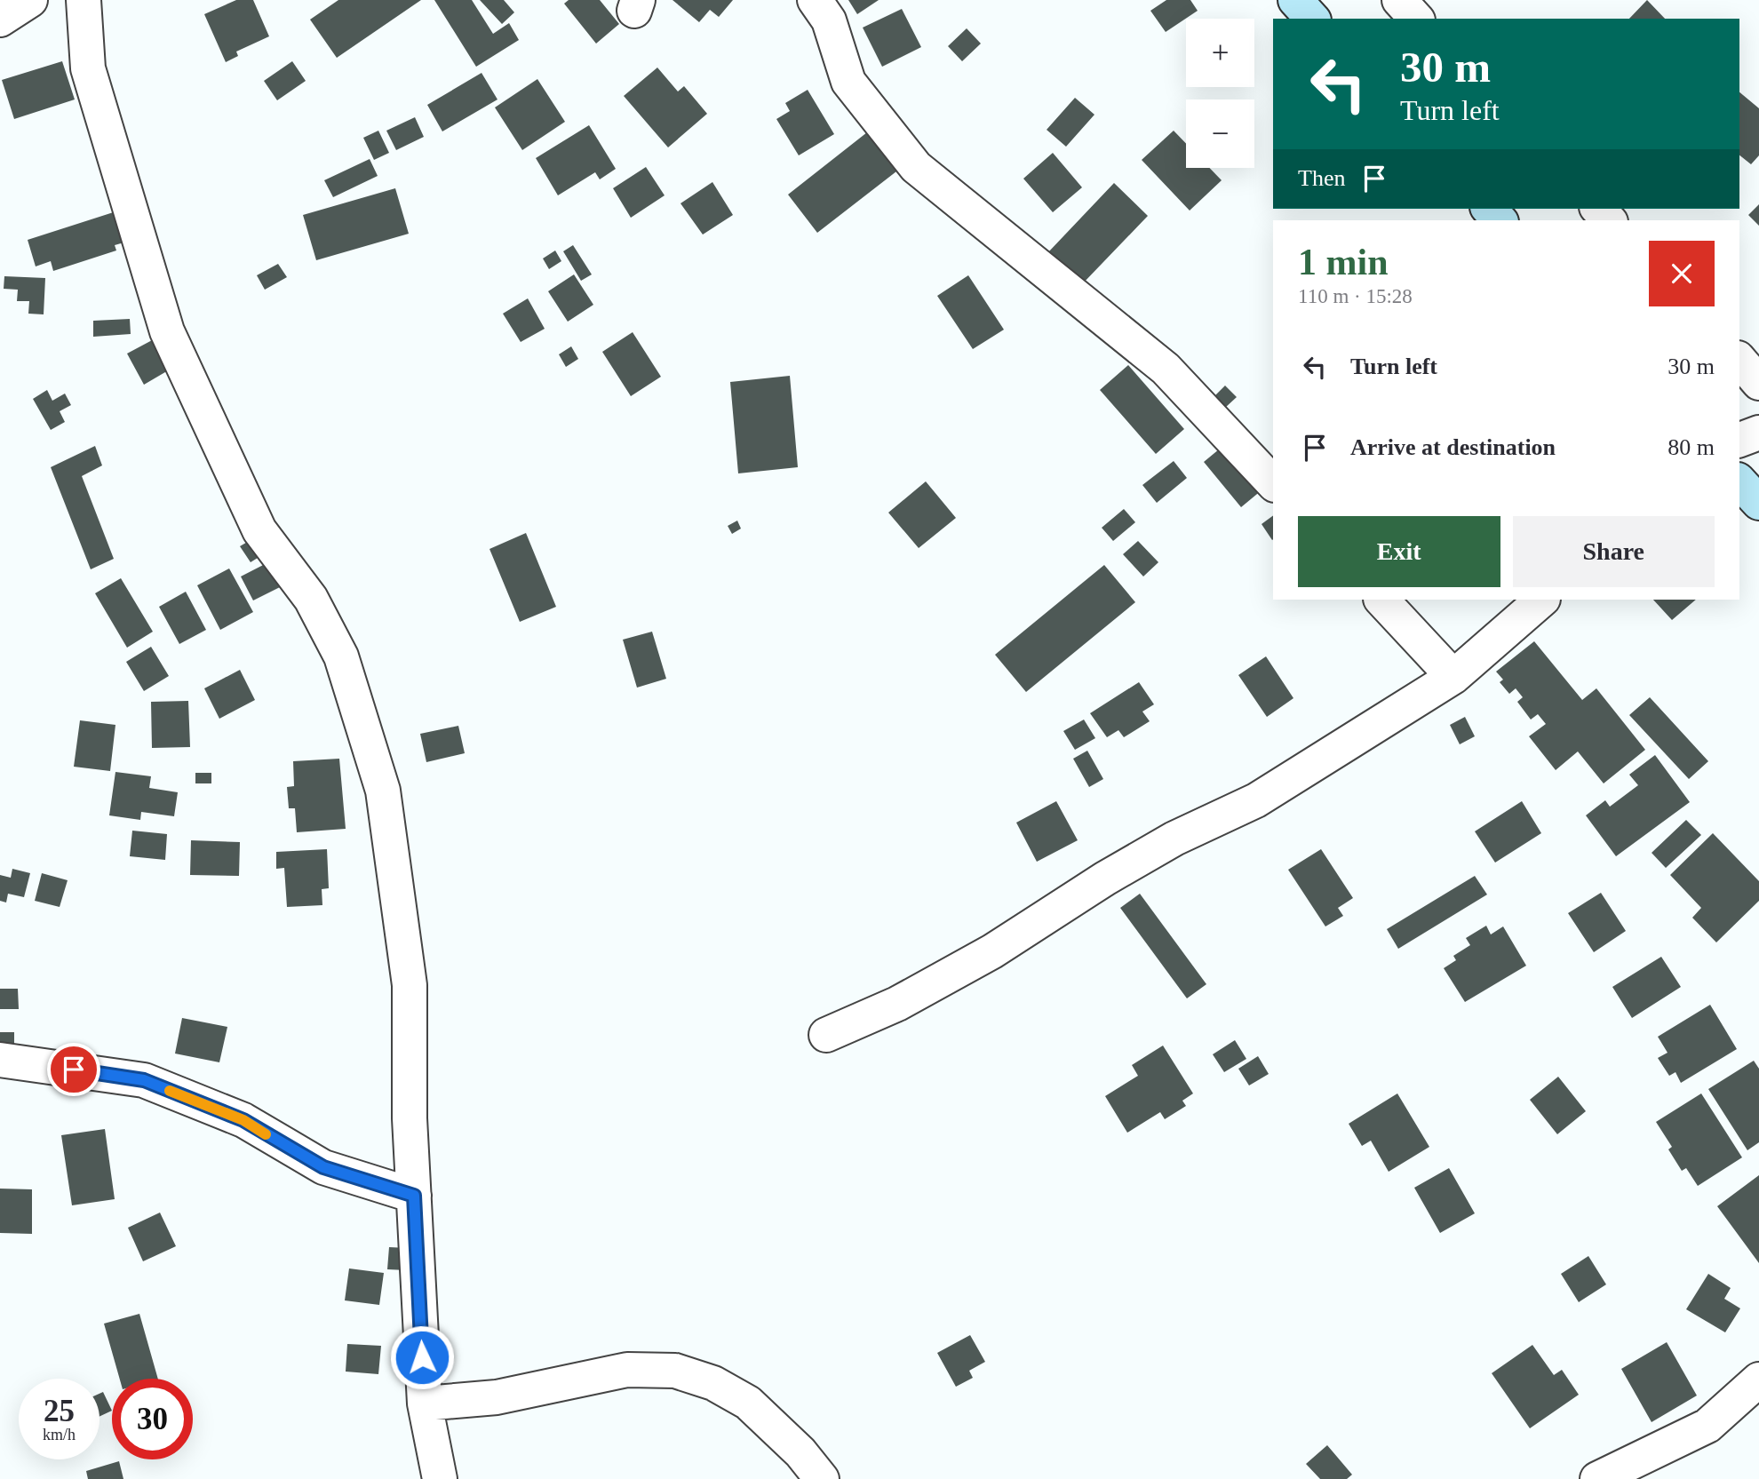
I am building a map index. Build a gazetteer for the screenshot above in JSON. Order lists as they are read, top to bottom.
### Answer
{
  "page": {
    "map_buttons": ["+", "−"],
    "turn": ["30 m", "Turn left"],
    "then": "Then",
    "heading": ["1 min", "110 m · 15:28"],
    "list": [
      {
        "name": "Turn left",
        "value": "30 m"
      },
      {
        "name": "Arrive at destination",
        "value": "80 m"
      }
    ],
    "buttons": ["Exit", "Share"],
    "speed": "25 km/h",
    "limit": "30"
  }
}
